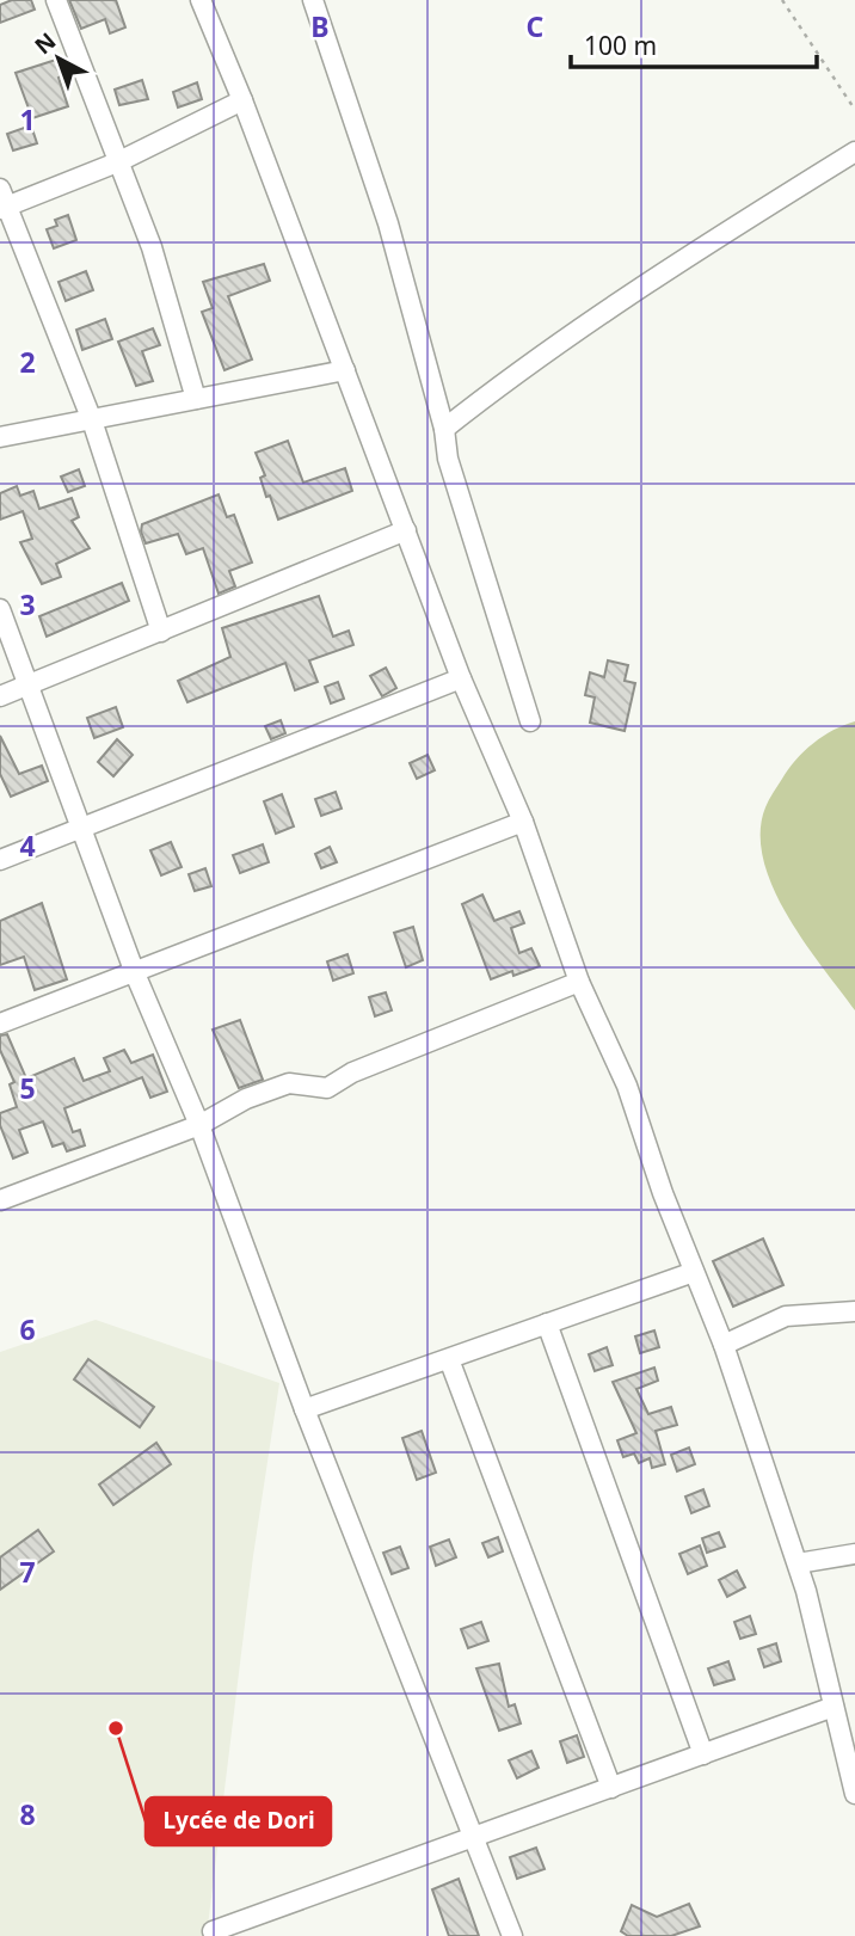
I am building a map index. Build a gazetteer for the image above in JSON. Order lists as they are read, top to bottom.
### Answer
{
  "places": ["Lycée de Dori"],
  "scale_bar": "100 m",
  "north": "top left",
  "grid": {
    "columns": ["B", "C"],
    "rows": [
      "1",
      "2",
      "3",
      "4",
      "5",
      "6",
      "7",
      "8"
    ]
  }
}
